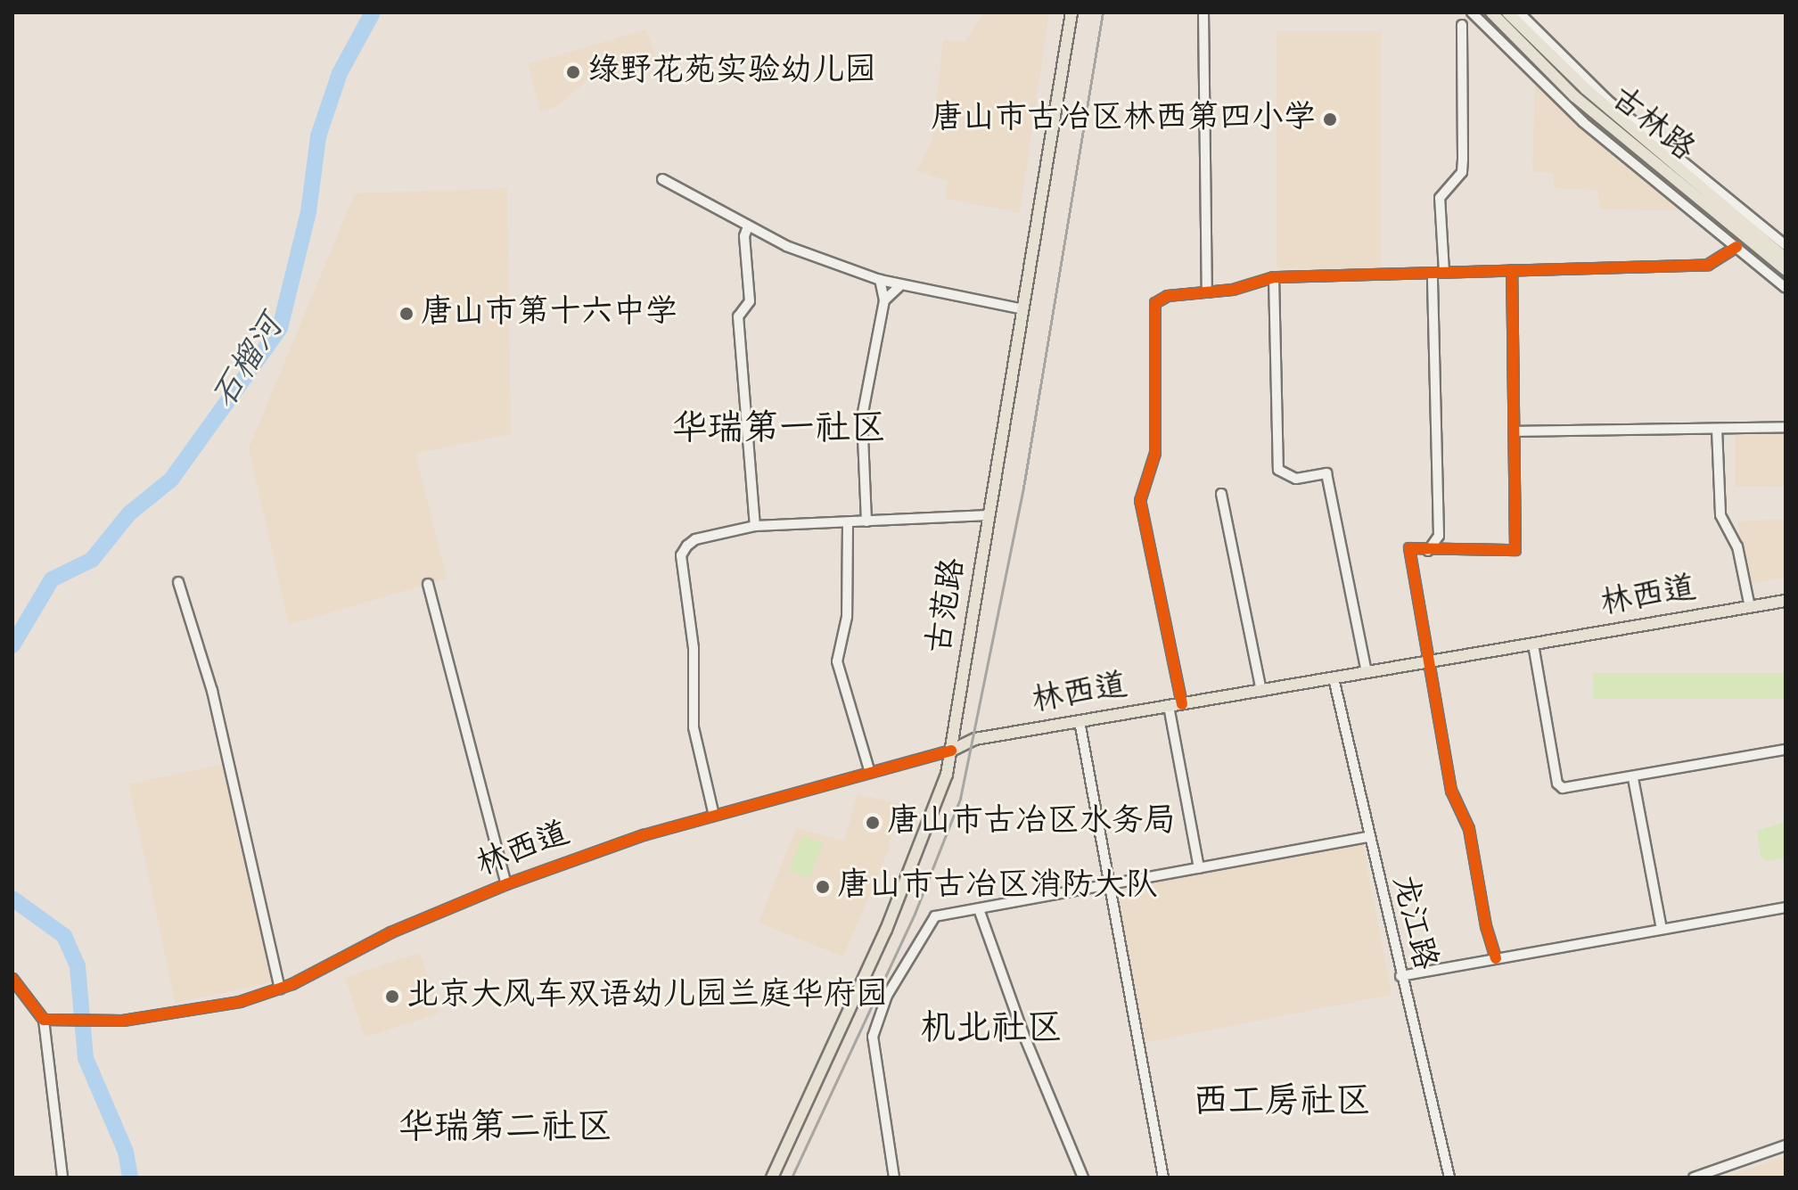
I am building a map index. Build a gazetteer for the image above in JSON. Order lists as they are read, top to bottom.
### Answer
{
  "streets": {
    "main road": ["古林路", "林西道", "古范路"],
    "street": ["龙江路"]
  },
  "crossings": [
    ["林西道", "古范路"],
    ["林西道", "龙江路"]
  ],
  "districts": [
    "华瑞第一社区",
    "机北社区",
    "西工房社区",
    "华瑞第二社区"
  ],
  "water": ["石榴河"],
  "places": [
    "绿野花苑实验幼儿园",
    "唐山市古冶区林西第四小学",
    "唐山市第十六中学",
    "唐山市古冶区水务局",
    "唐山市古冶区消防大队",
    "北京大风车双语幼儿园兰庭华府园"
  ]
}
